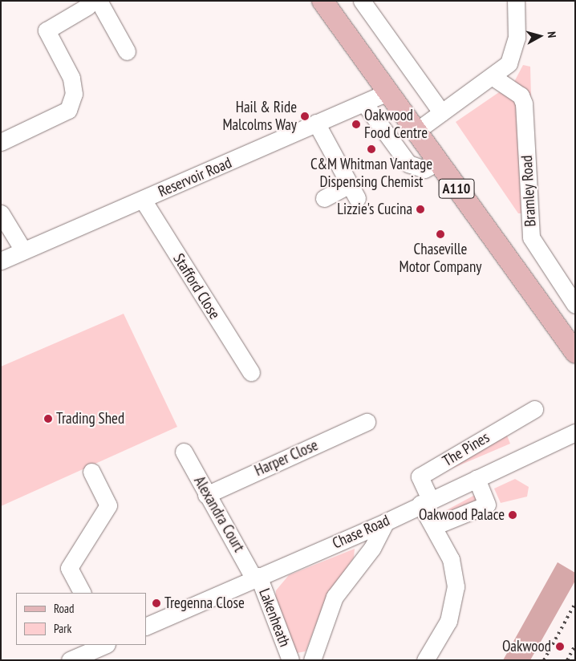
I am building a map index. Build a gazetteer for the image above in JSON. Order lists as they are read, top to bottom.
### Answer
{
  "streets": {
    "main road": ["A110"],
    "street": [
      "Reservoir Road",
      "Bramley Road",
      "Stafford Close",
      "The Pines",
      "Harper Close",
      "Alexandra Court",
      "Chase Road",
      "Lakenheath"
    ]
  },
  "crossings": [
    ["Reservoir Road", "A110"],
    ["Reservoir Road", "Stafford Close"],
    ["The Pines", "Chase Road"],
    ["Harper Close", "Alexandra Court"],
    ["Alexandra Court", "Chase Road"],
    ["Alexandra Court", "Lakenheath"],
    ["Chase Road", "Lakenheath"]
  ],
  "places": [
    "Hail & Ride Malcolms Way",
    "Oakwood Food Centre",
    "C&M Whitman Vantage Dispensing Chemist",
    "Lizzie's Cucina",
    "Chaseville Motor Company",
    "Trading Shed",
    "Oakwood Palace",
    "Tregenna Close",
    "Oakwood"
  ],
  "legend": ["Road", "Park"],
  "north": "right"
}
